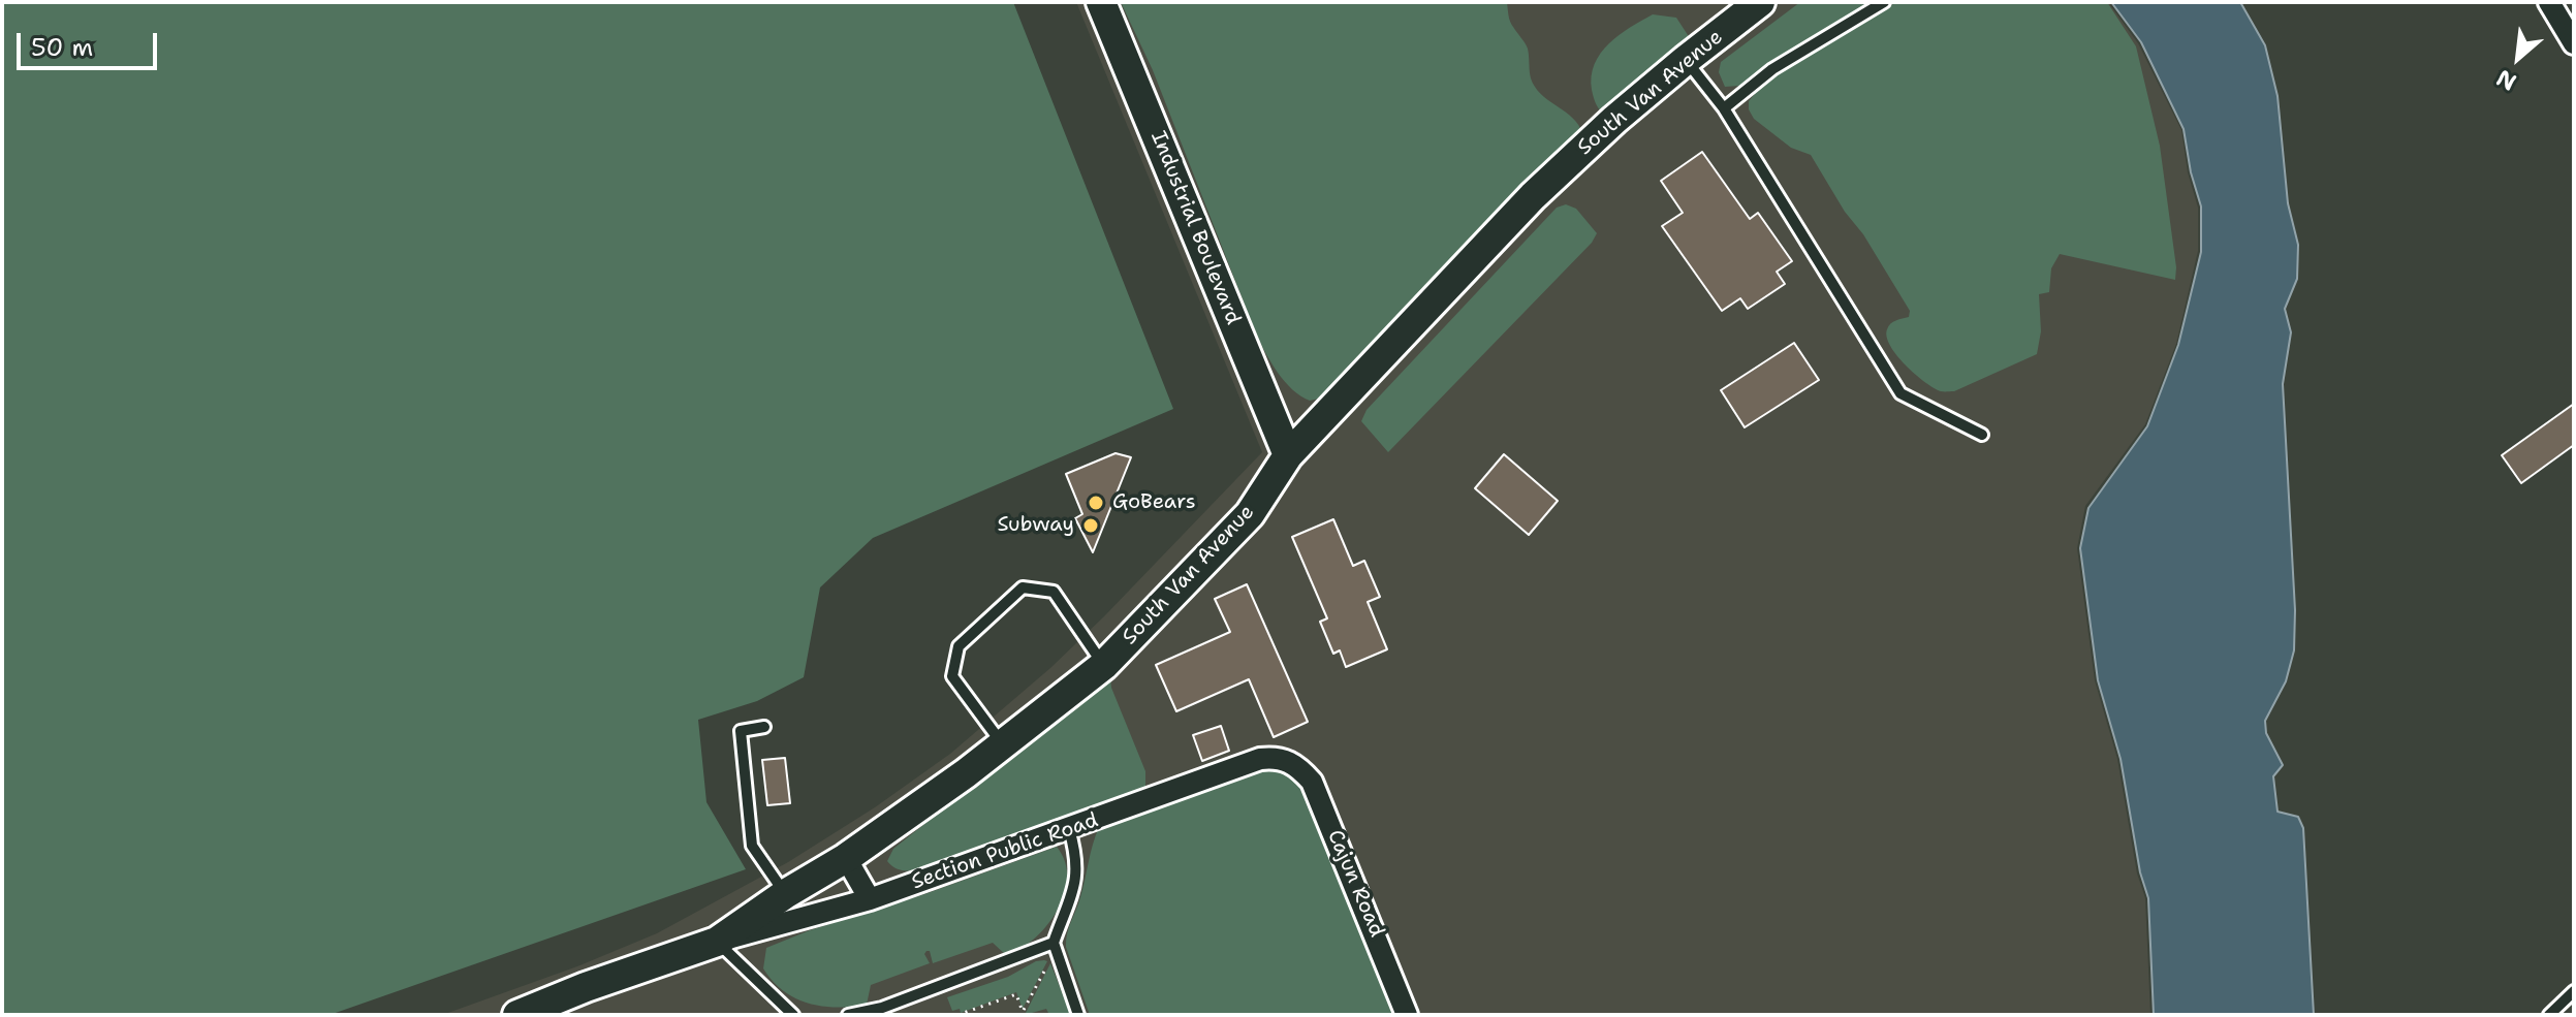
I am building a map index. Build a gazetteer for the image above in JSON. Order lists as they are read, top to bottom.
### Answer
{
  "streets": {
    "main road": ["South Van Avenue", "Industrial Boulevard"],
    "street": ["Section Public Road", "Cajun Road"]
  },
  "crossings": [
    ["South Van Avenue", "Industrial Boulevard"],
    ["South Van Avenue", "Section Public Road"],
    ["Section Public Road", "Cajun Road"]
  ],
  "places": ["GoBears", "Subway"],
  "scale_bar": "50 m",
  "north": "bottom left"
}
